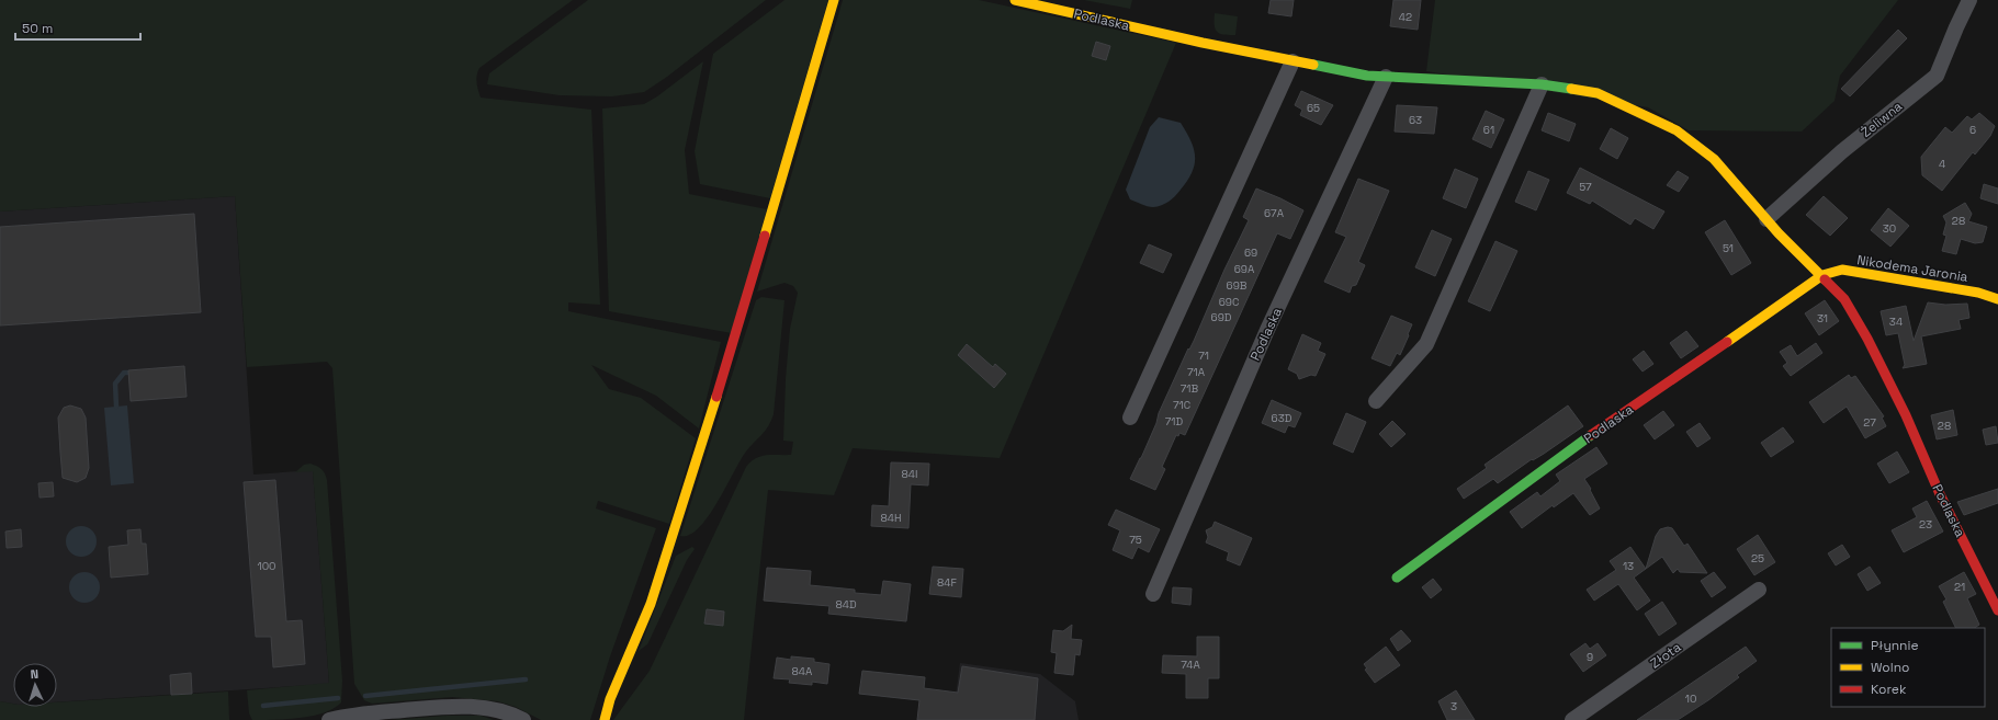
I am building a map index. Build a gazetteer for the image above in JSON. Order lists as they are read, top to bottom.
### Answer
{
  "streets": {
    "street": [
      "Podlaska",
      "Żeliwna",
      "Nikodema Jaronia",
      "Złota"
    ]
  },
  "crossings": [
    ["Podlaska", "Żeliwna"],
    ["Podlaska", "Nikodema Jaronia"]
  ],
  "house_numbers": [
    "42",
    "65",
    "63",
    "61",
    "6",
    "4",
    "57",
    "67A",
    "28",
    "30",
    "51",
    "69",
    "69A",
    "69B",
    "69C",
    "69D",
    "31",
    "34",
    "71",
    "71A",
    "71B",
    "71C",
    "63D",
    "71D",
    "27",
    "28",
    "84I",
    "84H",
    "23",
    "75",
    "25",
    "100",
    "13",
    "84F",
    "21",
    "84D",
    "9",
    "74A",
    "84A",
    "10",
    "3"
  ],
  "legend": ["Płynnie", "Wolno", "Korek"],
  "scale_bar": "50 m",
  "north": "top"
}
